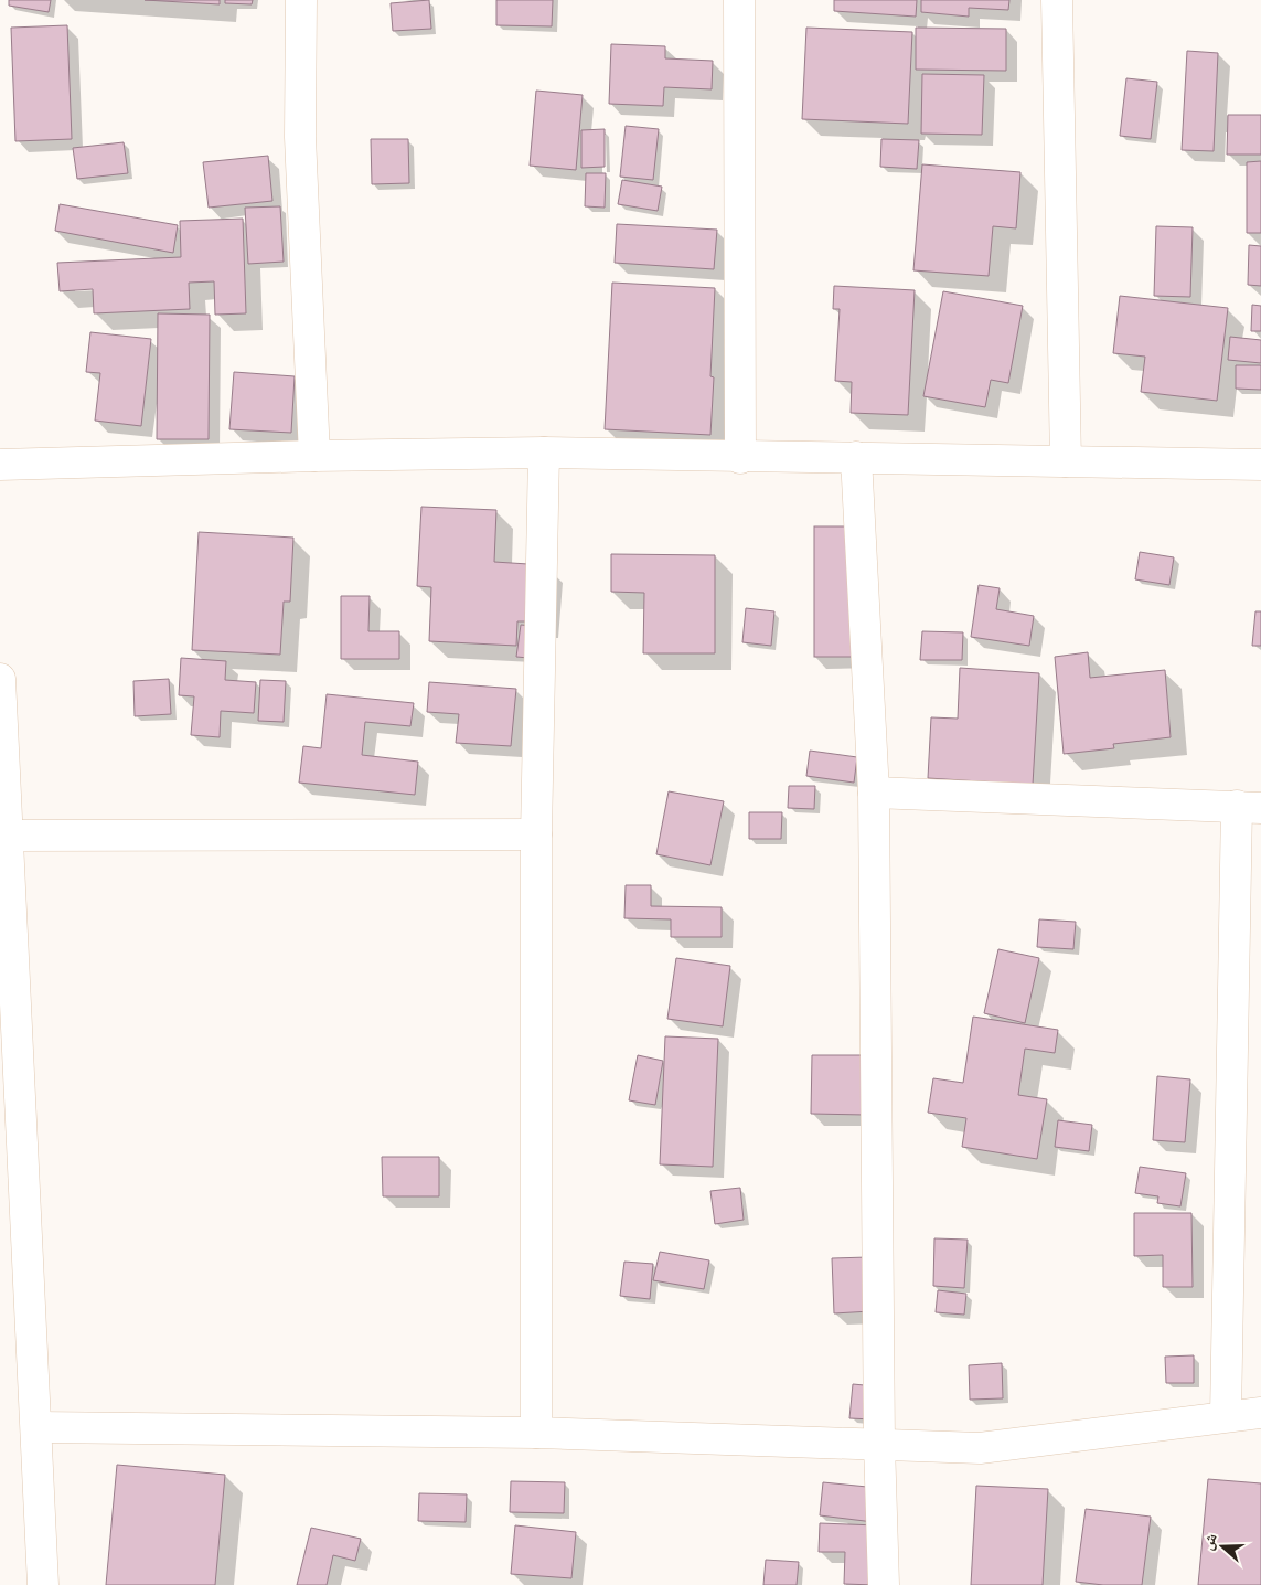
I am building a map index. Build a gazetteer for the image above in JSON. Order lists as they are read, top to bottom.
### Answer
{
  "north": "left"
}
